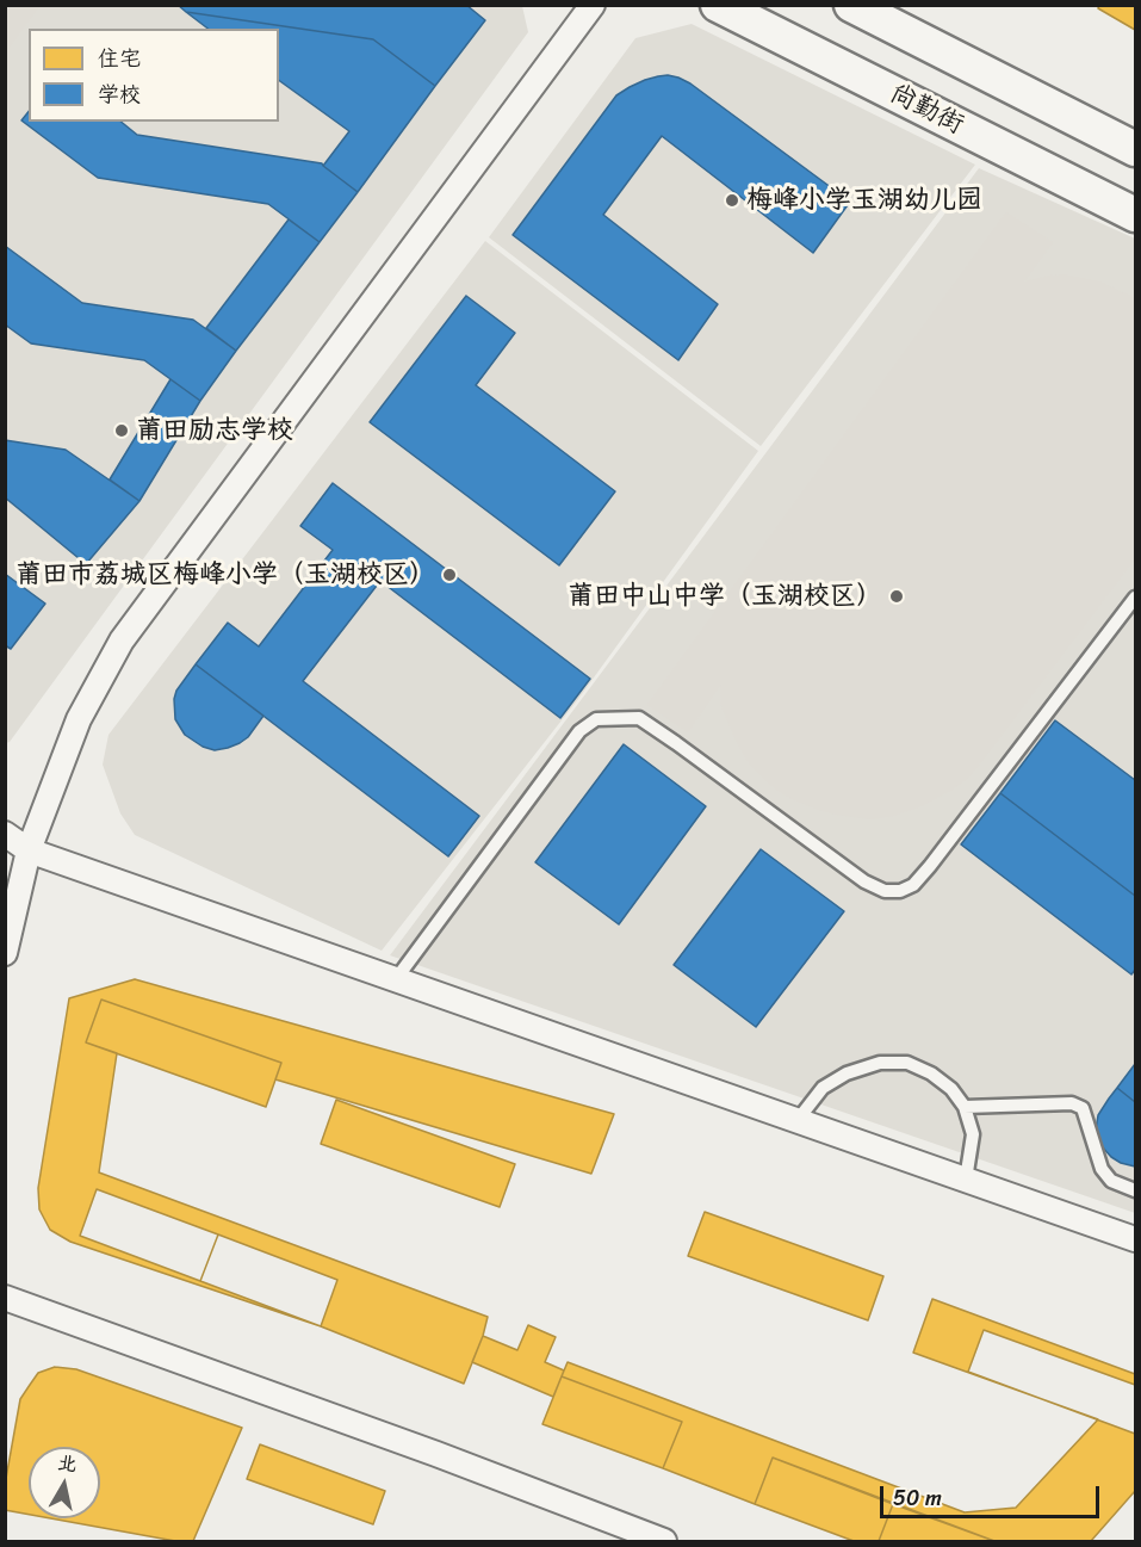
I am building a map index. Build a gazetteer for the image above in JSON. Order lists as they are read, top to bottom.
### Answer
{
  "streets": {
    "street": ["尚勤街"]
  },
  "places": [
    "梅峰小学玉湖幼儿园",
    "莆田励志学校",
    "莆田市荔城区梅峰小学（玉湖校区）",
    "莆田中山中学（玉湖校区）"
  ],
  "legend": ["住宅", "学校"],
  "scale_bar": "50 m",
  "north": "top"
}
